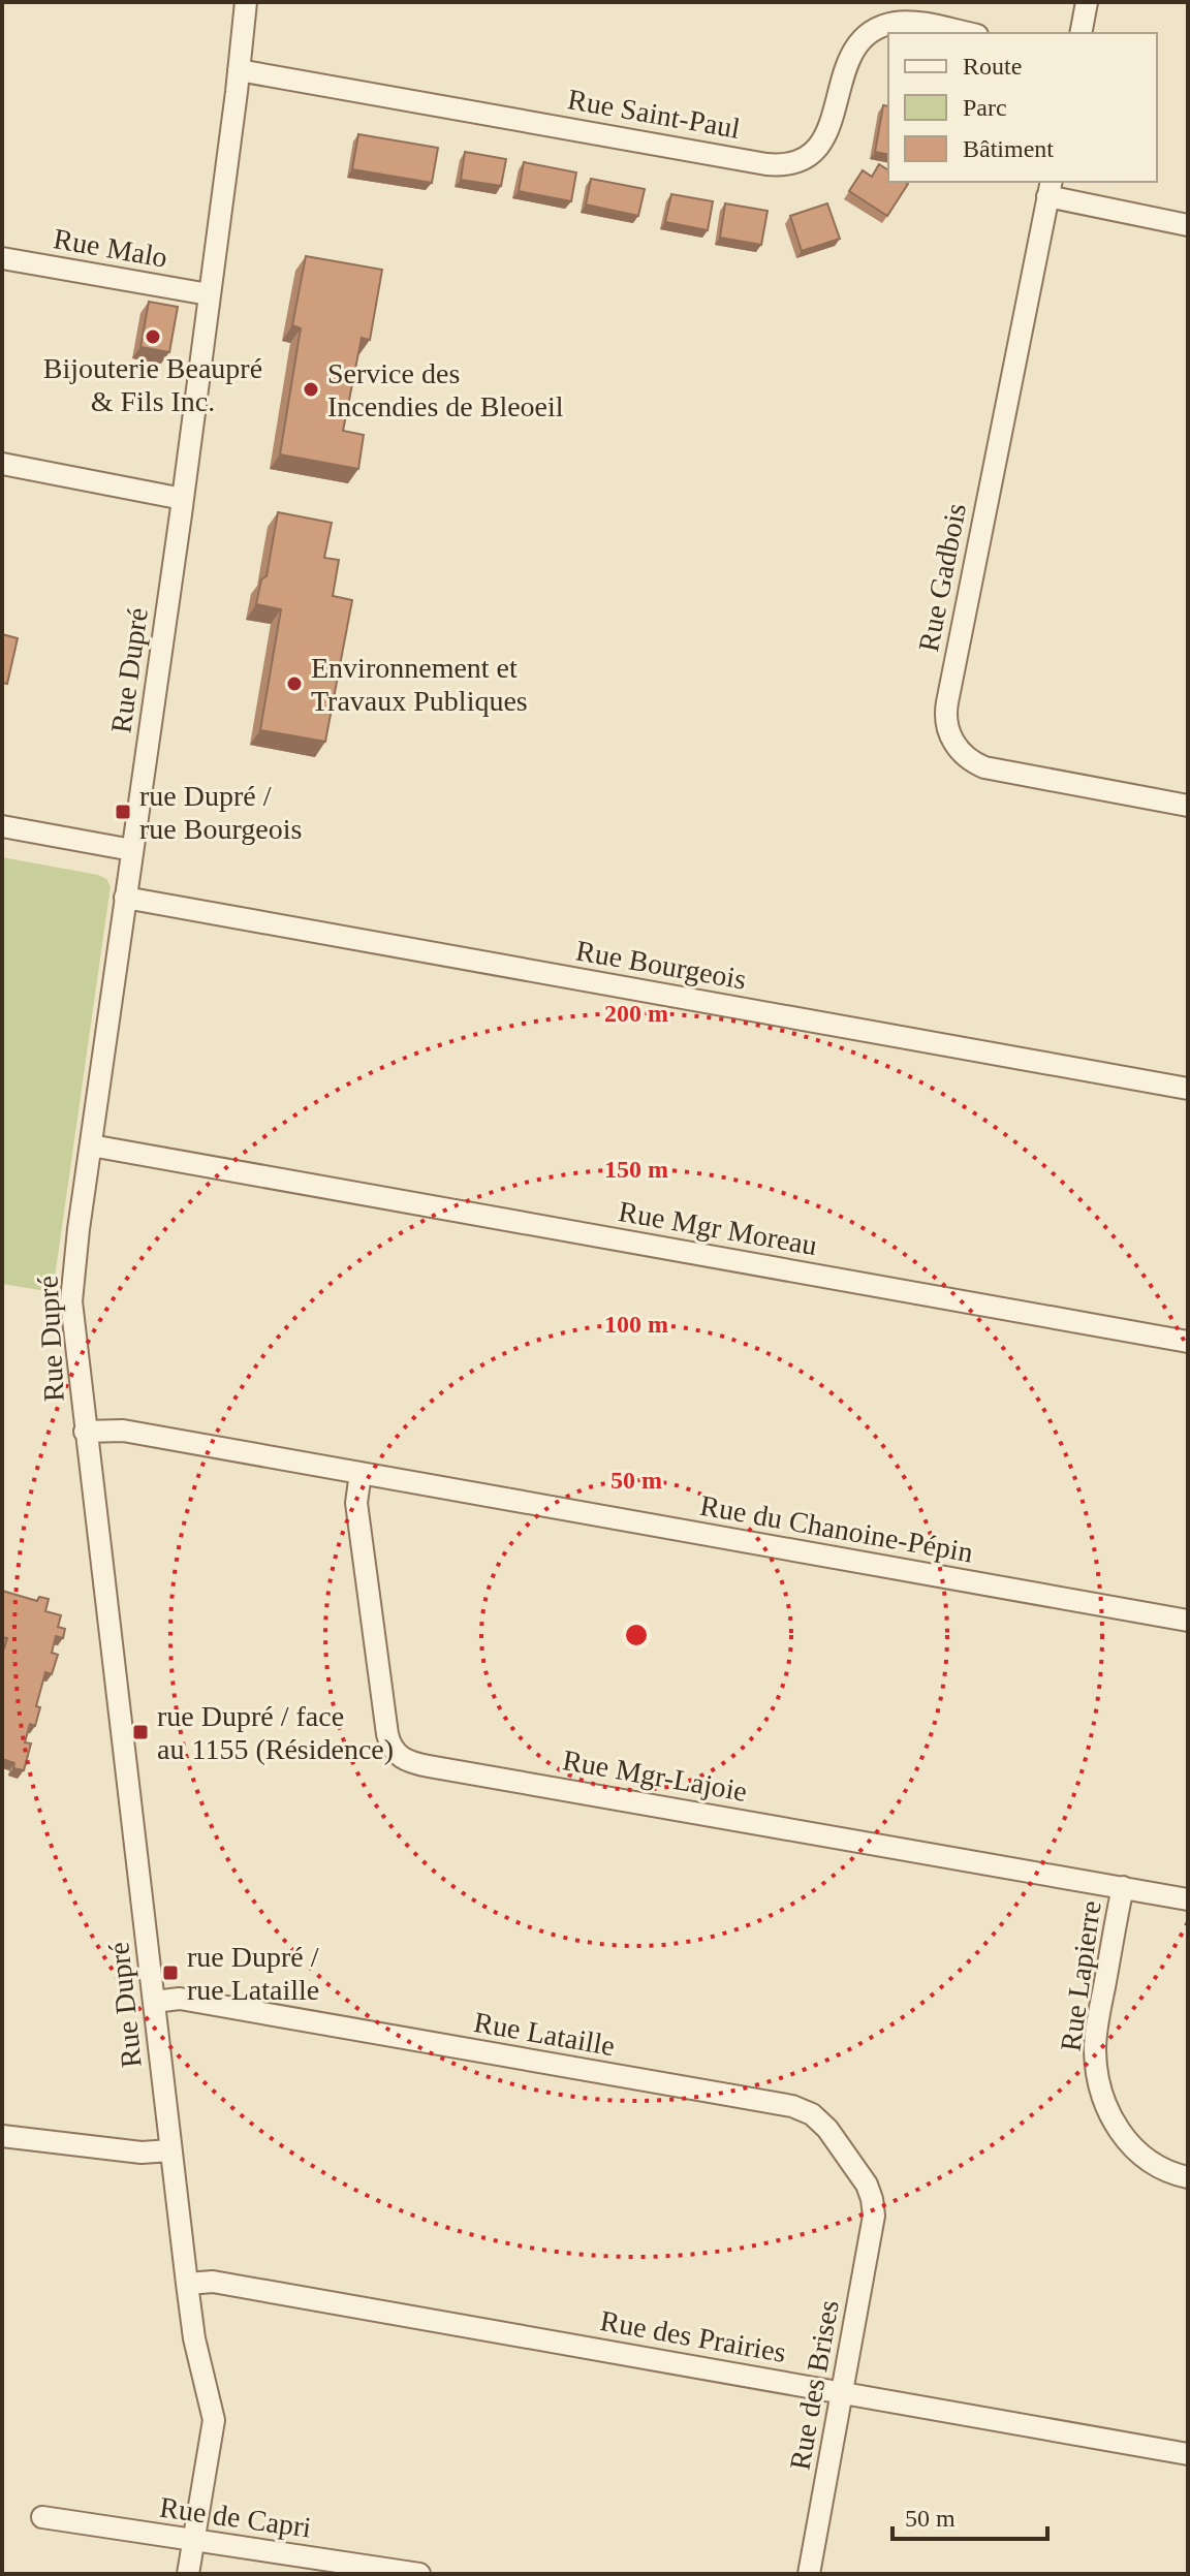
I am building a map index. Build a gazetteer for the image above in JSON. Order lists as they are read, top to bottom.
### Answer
{
  "streets": {
    "street": [
      "Rue Saint-Paul",
      "Rue Malo",
      "Rue Gadbois",
      "Rue Dupré",
      "Rue Bourgeois",
      "Rue Mgr Moreau",
      "Rue du Chanoine-Pépin",
      "Rue Mgr-Lajoie",
      "Rue Lapierre",
      "Rue Lataille",
      "Rue des Prairies",
      "Rue des Brises",
      "Rue de Capri"
    ]
  },
  "crossings": [
    ["Rue Saint-Paul", "Rue Dupré"],
    ["Rue Malo", "Rue Dupré"],
    ["Rue Dupré", "Rue Bourgeois"],
    ["Rue Dupré", "Rue Mgr Moreau"],
    ["Rue Dupré", "Rue du Chanoine-Pépin"],
    ["Rue Dupré", "Rue Lataille"],
    ["Rue Dupré", "Rue des Prairies"],
    ["Rue Dupré", "Rue de Capri"],
    ["Rue du Chanoine-Pépin", "Rue Mgr-Lajoie"],
    ["Rue Mgr-Lajoie", "Rue Lapierre"],
    ["Rue Lataille", "Rue des Brises"],
    ["Rue des Prairies", "Rue des Brises"]
  ],
  "places": {
    "other": ["Bijouterie Beaupré & Fils Inc.", "Service des Incendies de Bleoeil", "Environnement et Travaux Publiques"],
    "transit": ["rue Dupré / rue Bourgeois", "rue Dupré / face au 1155 (Résidence)", "rue Dupré / rue Lataille"]
  },
  "legend": ["Route", "Parc", "Bâtiment"],
  "scale_bar": "50 m",
  "rings": [
    "200 m",
    "150 m",
    "100 m",
    "50 m"
  ]
}
